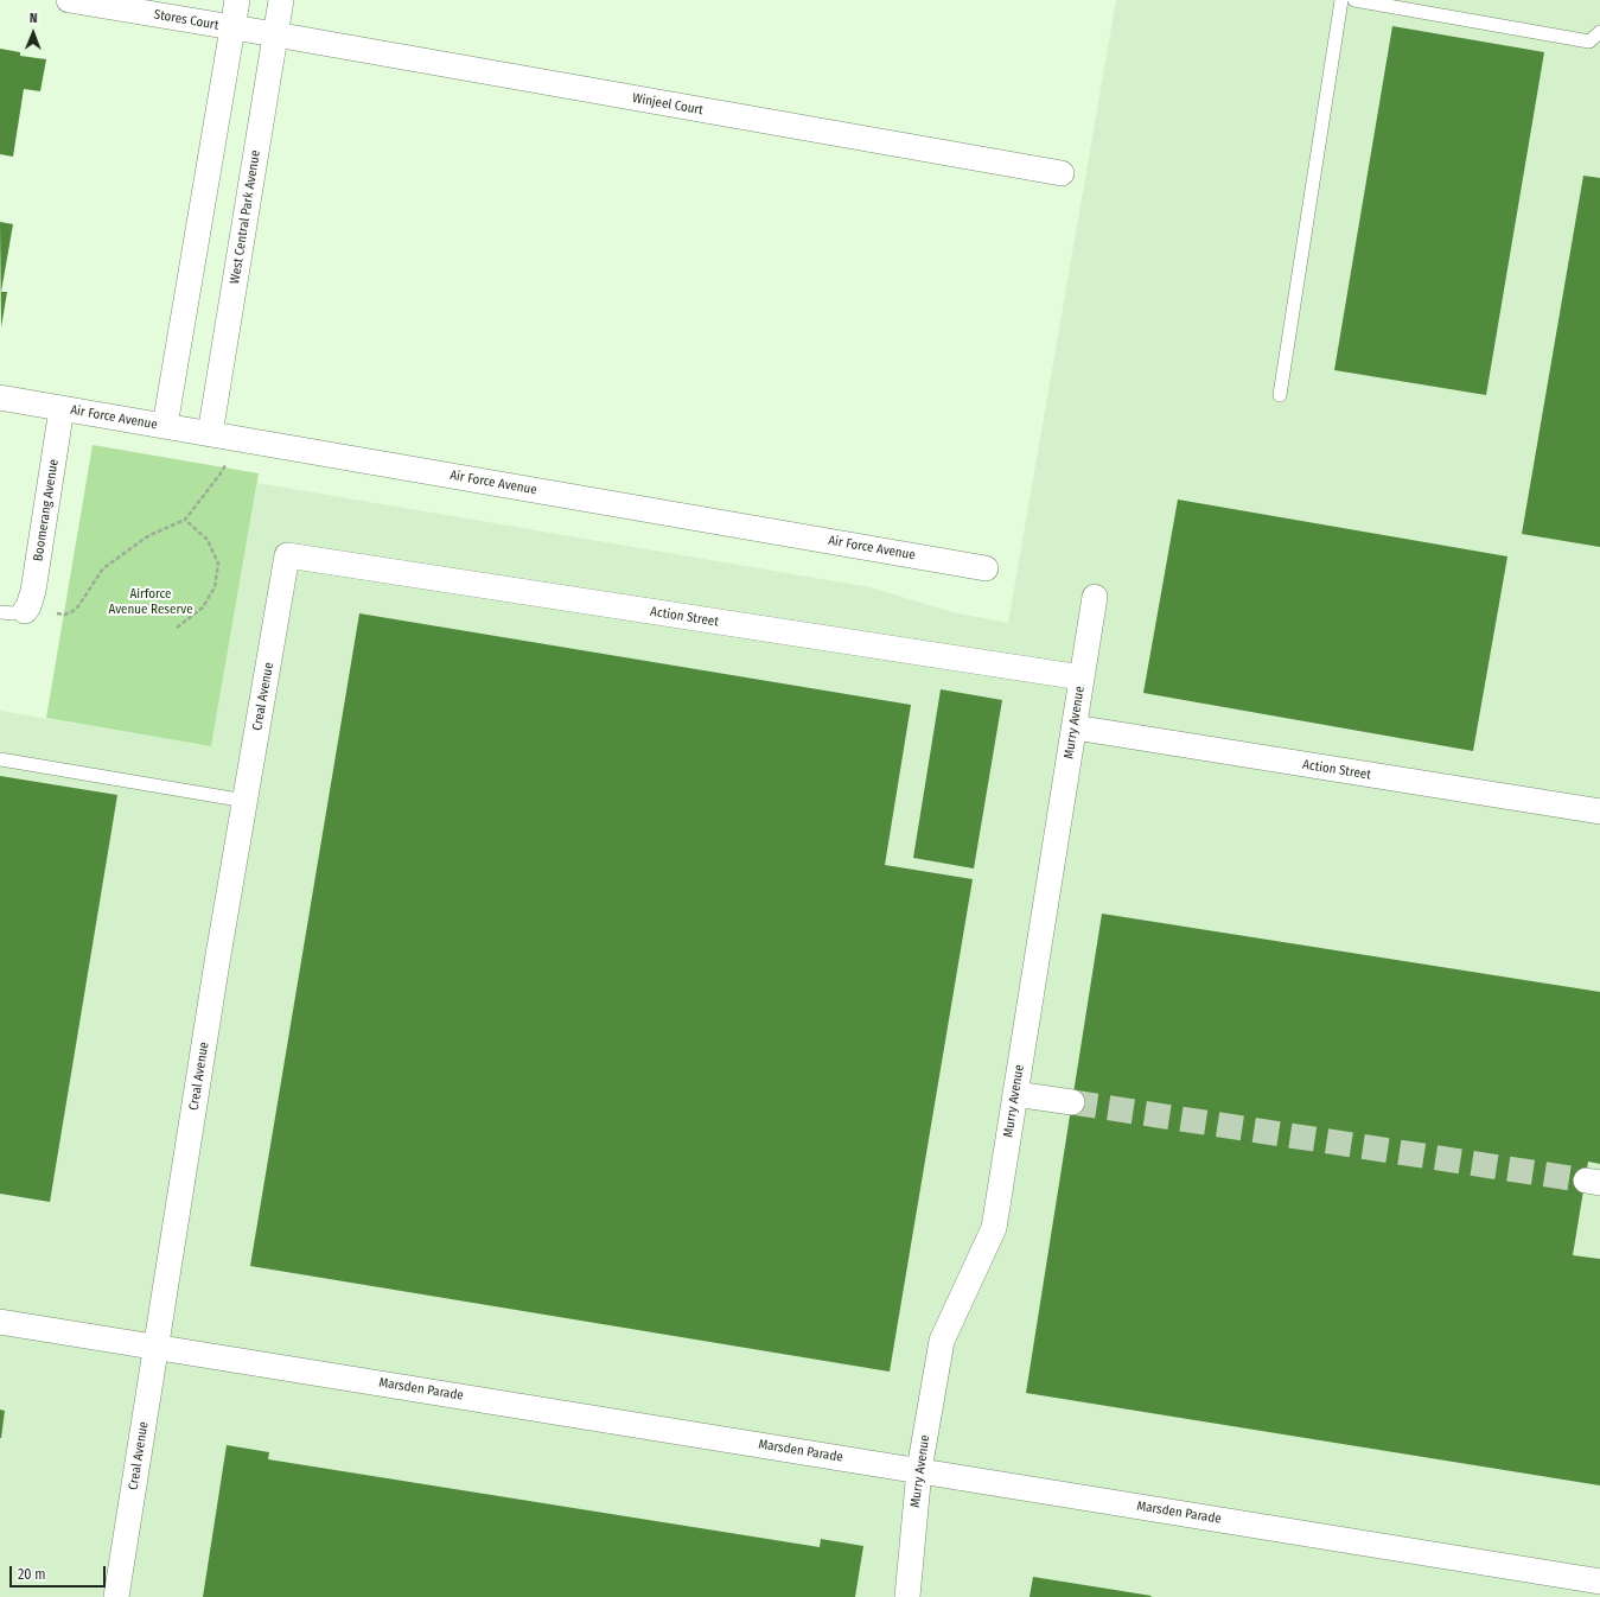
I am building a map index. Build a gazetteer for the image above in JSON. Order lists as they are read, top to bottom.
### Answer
{
  "streets": {
    "street": [
      "Stores Court",
      "Winjeel Court",
      "West Central Park Avenue",
      "Air Force Avenue",
      "Boomerang Avenue",
      "Action Street",
      "Creal Avenue",
      "Murry Avenue",
      "Marsden Parade"
    ]
  },
  "crossings": [
    ["Stores Court", "Winjeel Court"],
    ["Stores Court", "West Central Park Avenue"],
    ["Winjeel Court", "West Central Park Avenue"],
    ["West Central Park Avenue", "Air Force Avenue"],
    ["Air Force Avenue", "Boomerang Avenue"],
    ["Action Street", "Creal Avenue"],
    ["Action Street", "Murry Avenue"],
    ["Creal Avenue", "Marsden Parade"],
    ["Murry Avenue", "Marsden Parade"]
  ],
  "parks": ["Airforce Avenue Reserve"],
  "scale_bar": "20 m",
  "north": "top"
}
